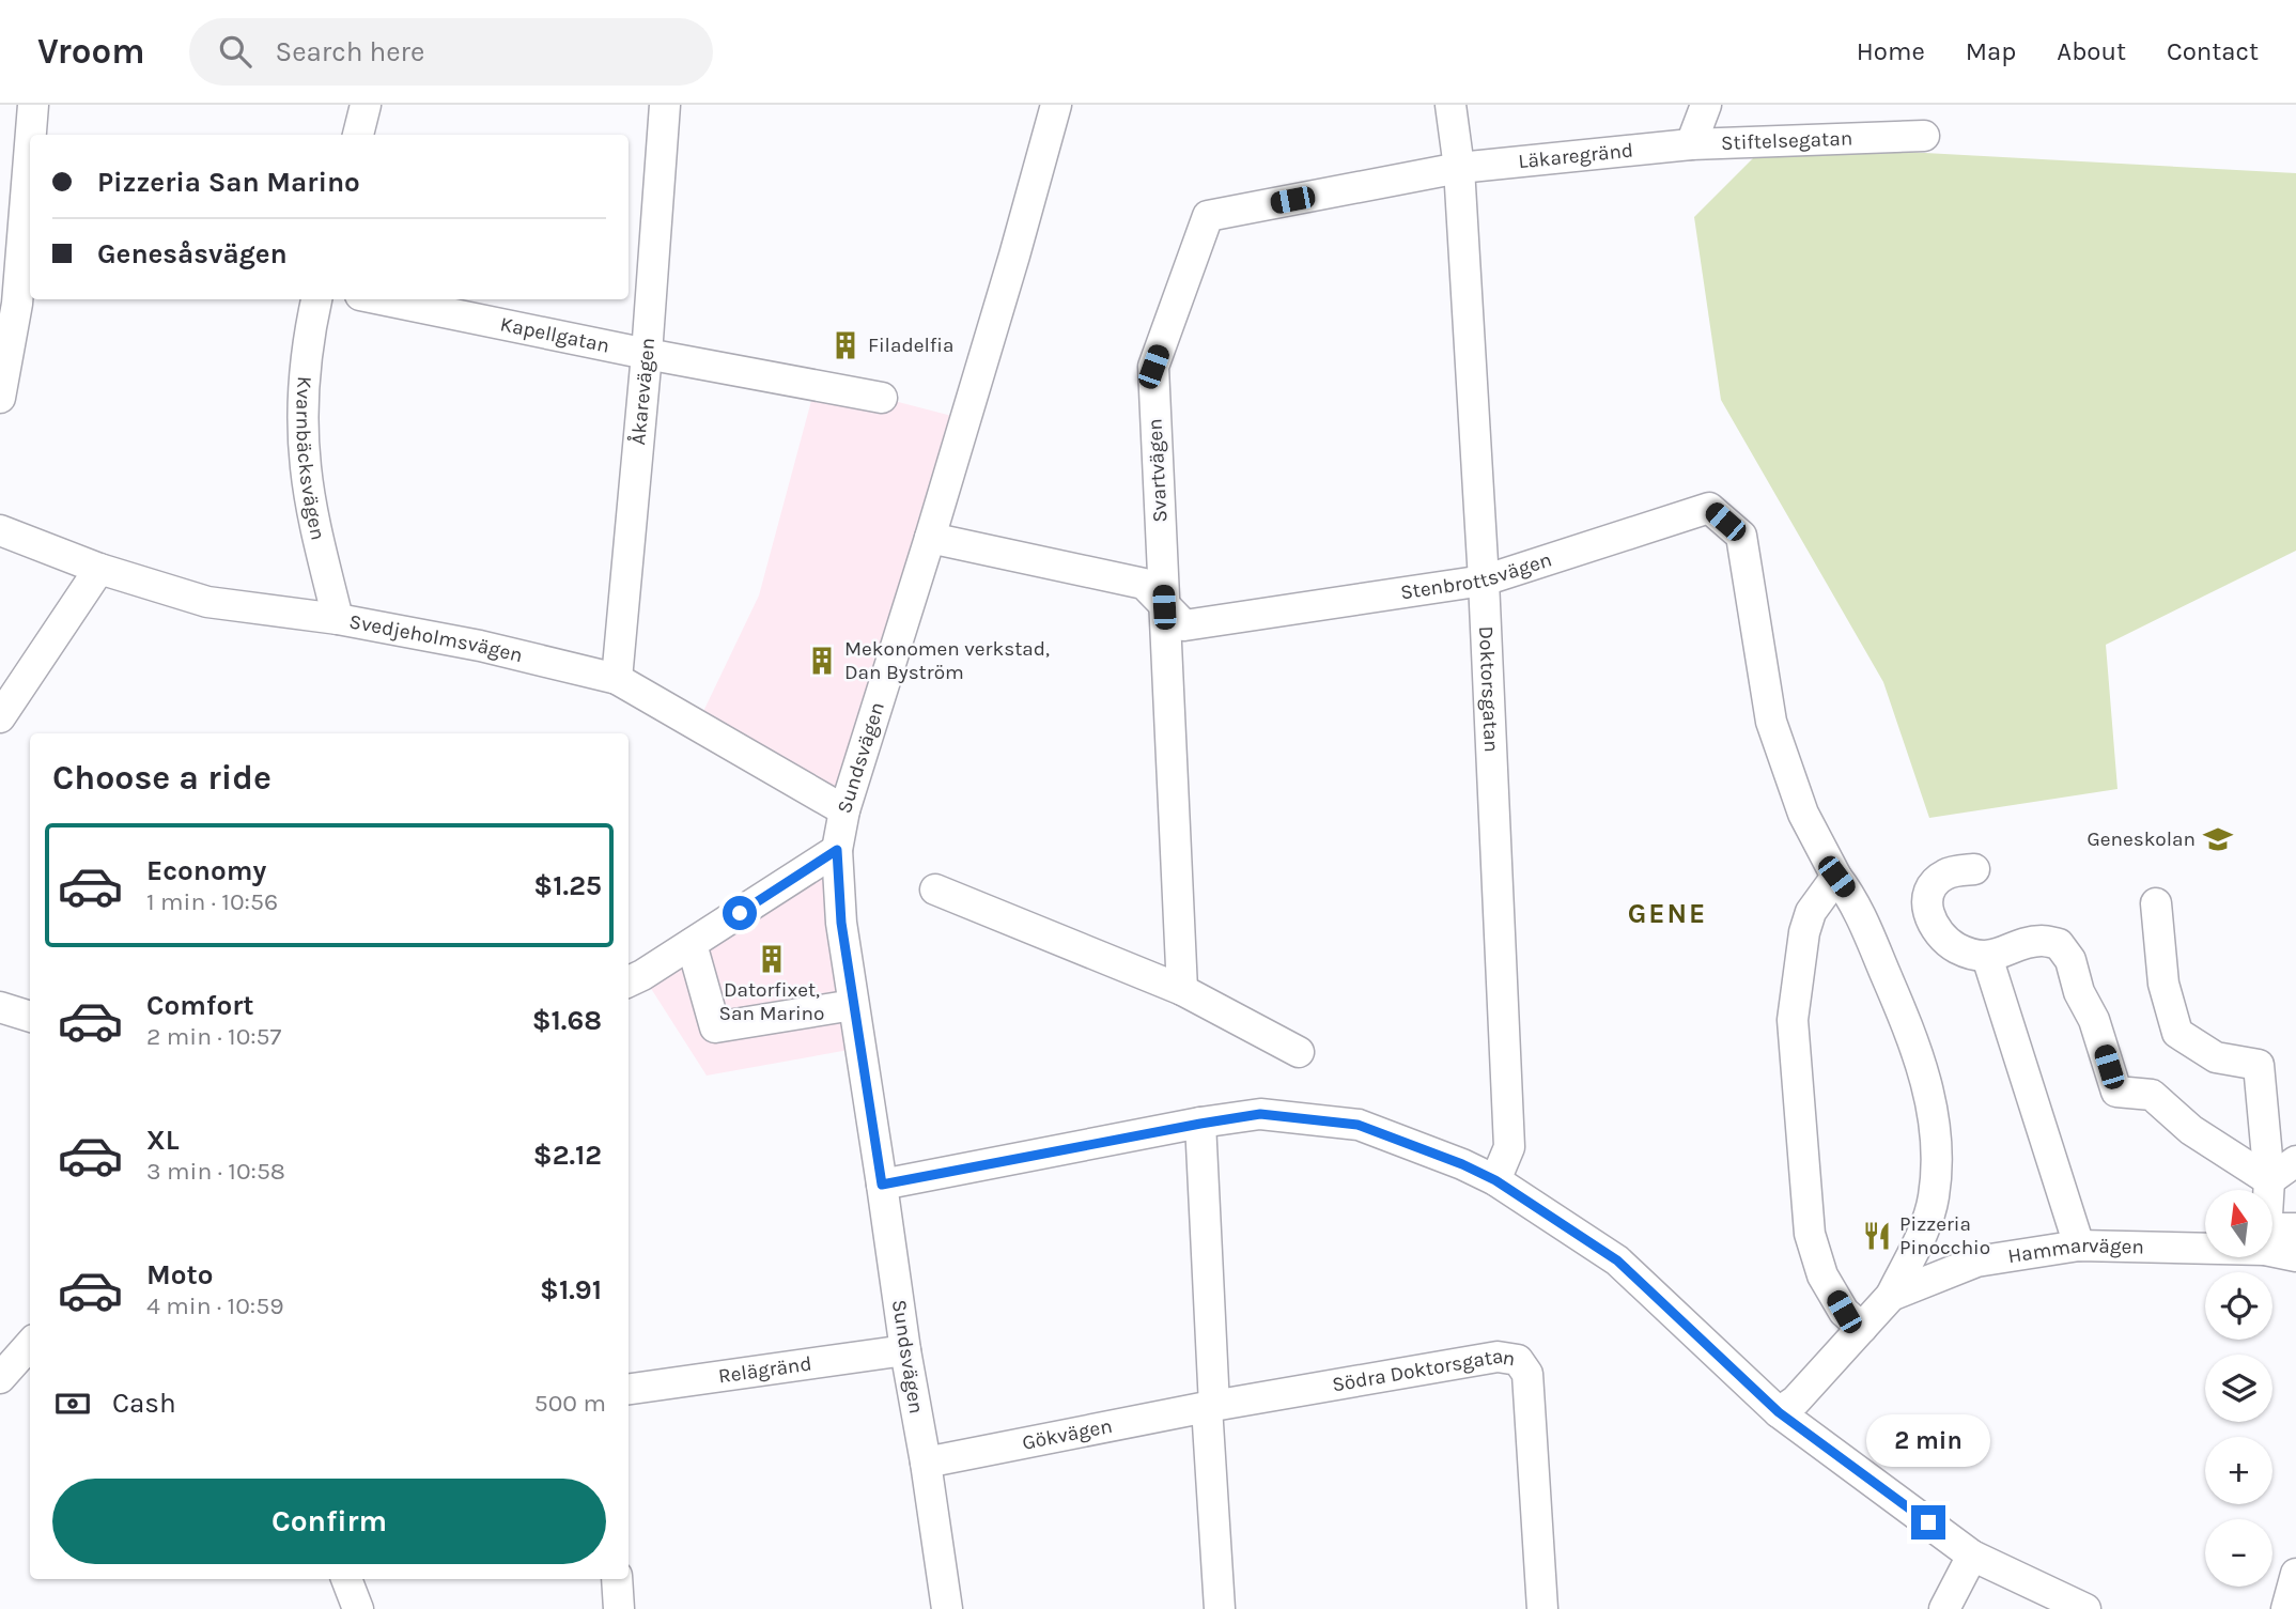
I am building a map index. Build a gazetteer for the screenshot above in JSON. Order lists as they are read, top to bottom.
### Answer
{
  "streets": {
    "street": [
      "Stiftelsegatan",
      "Läkaregränd",
      "Kapellgatan",
      "Åkarevägen",
      "Kvarnbäcksvägen",
      "Svartvägen",
      "Stenbrottsvägen",
      "Svedjeholmsvägen",
      "Doktorsgatan",
      "Sundsvägen",
      "Hammarvägen",
      "Relägränd",
      "Södra Doktorsgatan",
      "Gökvägen"
    ]
  },
  "crossings": [
    ["Stiftelsegatan", "Läkaregränd"],
    ["Läkaregränd", "Svartvägen"],
    ["Läkaregränd", "Doktorsgatan"],
    ["Kapellgatan", "Åkarevägen"],
    ["Åkarevägen", "Svedjeholmsvägen"],
    ["Kvarnbäcksvägen", "Svedjeholmsvägen"],
    ["Svartvägen", "Stenbrottsvägen"],
    ["Svartvägen", "Doktorsgatan"],
    ["Stenbrottsvägen", "Doktorsgatan"],
    ["Stenbrottsvägen", "Sundsvägen"],
    ["Svedjeholmsvägen", "Sundsvägen"],
    ["Sundsvägen", "Relägränd"],
    ["Sundsvägen", "Gökvägen"],
    ["Södra Doktorsgatan", "Gökvägen"]
  ],
  "districts": ["GENE"],
  "places": {
    "building": ["Filadelfia", "Mekonomen verkstad, Dan Byström", "Datorfixet, San Marino"],
    "school or university": ["Geneskolan"],
    "restaurant": ["Pizzeria Pinocchio"]
  },
  "north": "top",
  "page": {
    "header": "Vroom",
    "search": "Search here",
    "nav": [
      "Home",
      "Map",
      "About",
      "Contact"
    ],
    "banner": ["Pizzeria San Marino", "Genesåsvägen"],
    "heading": "Choose a ride",
    "list": [
      {
        "name": "Economy",
        "note": "1 min · 10:56",
        "value": "$1.25"
      },
      {
        "name": "Comfort",
        "note": "2 min · 10:57",
        "value": "$1.68"
      },
      {
        "name": "XL",
        "note": "3 min · 10:58",
        "value": "$2.12"
      },
      {
        "name": "Moto",
        "note": "4 min · 10:59",
        "value": "$1.91"
      }
    ],
    "map_buttons": ["+", "−"],
    "pay": ["Cash", "500 m"],
    "bubble": "2 min",
    "buttons": "Confirm"
  }
}
